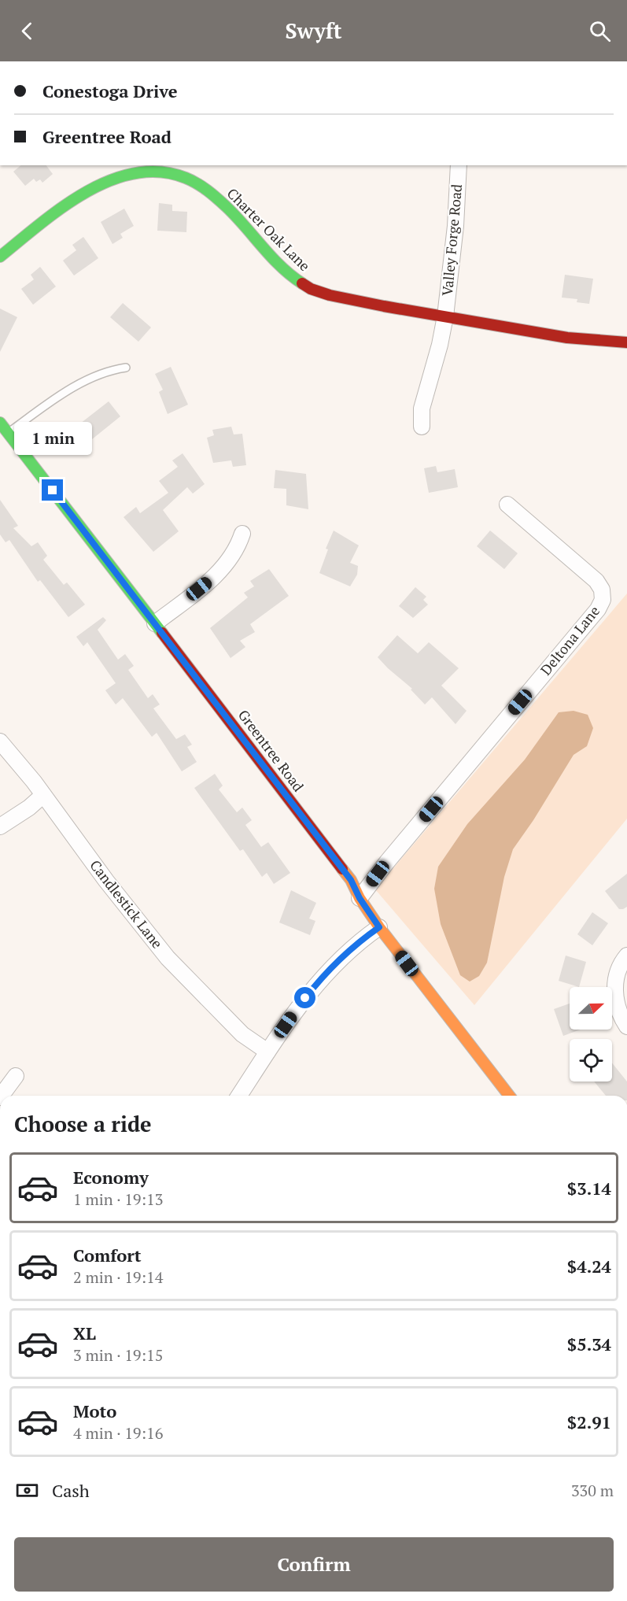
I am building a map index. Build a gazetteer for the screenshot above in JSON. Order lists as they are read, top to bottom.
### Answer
{
  "streets": {
    "main road": ["Charter Oak Lane", "Greentree Road"],
    "street": ["Valley Forge Road", "Deltona Lane", "Candlestick Lane"]
  },
  "crossings": [
    ["Charter Oak Lane", "Valley Forge Road"],
    ["Deltona Lane", "Greentree Road"]
  ],
  "north": "right",
  "page": {
    "header": "Swyft",
    "banner": ["Conestoga Drive", "Greentree Road"],
    "bubble": "1 min",
    "heading": "Choose a ride",
    "list": [
      {
        "name": "Economy",
        "note": "1 min · 19:13",
        "value": "$3.14"
      },
      {
        "name": "Comfort",
        "note": "2 min · 19:14",
        "value": "$4.24"
      },
      {
        "name": "XL",
        "note": "3 min · 19:15",
        "value": "$5.34"
      },
      {
        "name": "Moto",
        "note": "4 min · 19:16",
        "value": "$2.91"
      }
    ],
    "pay": ["Cash", "330 m"],
    "buttons": "Confirm"
  }
}
